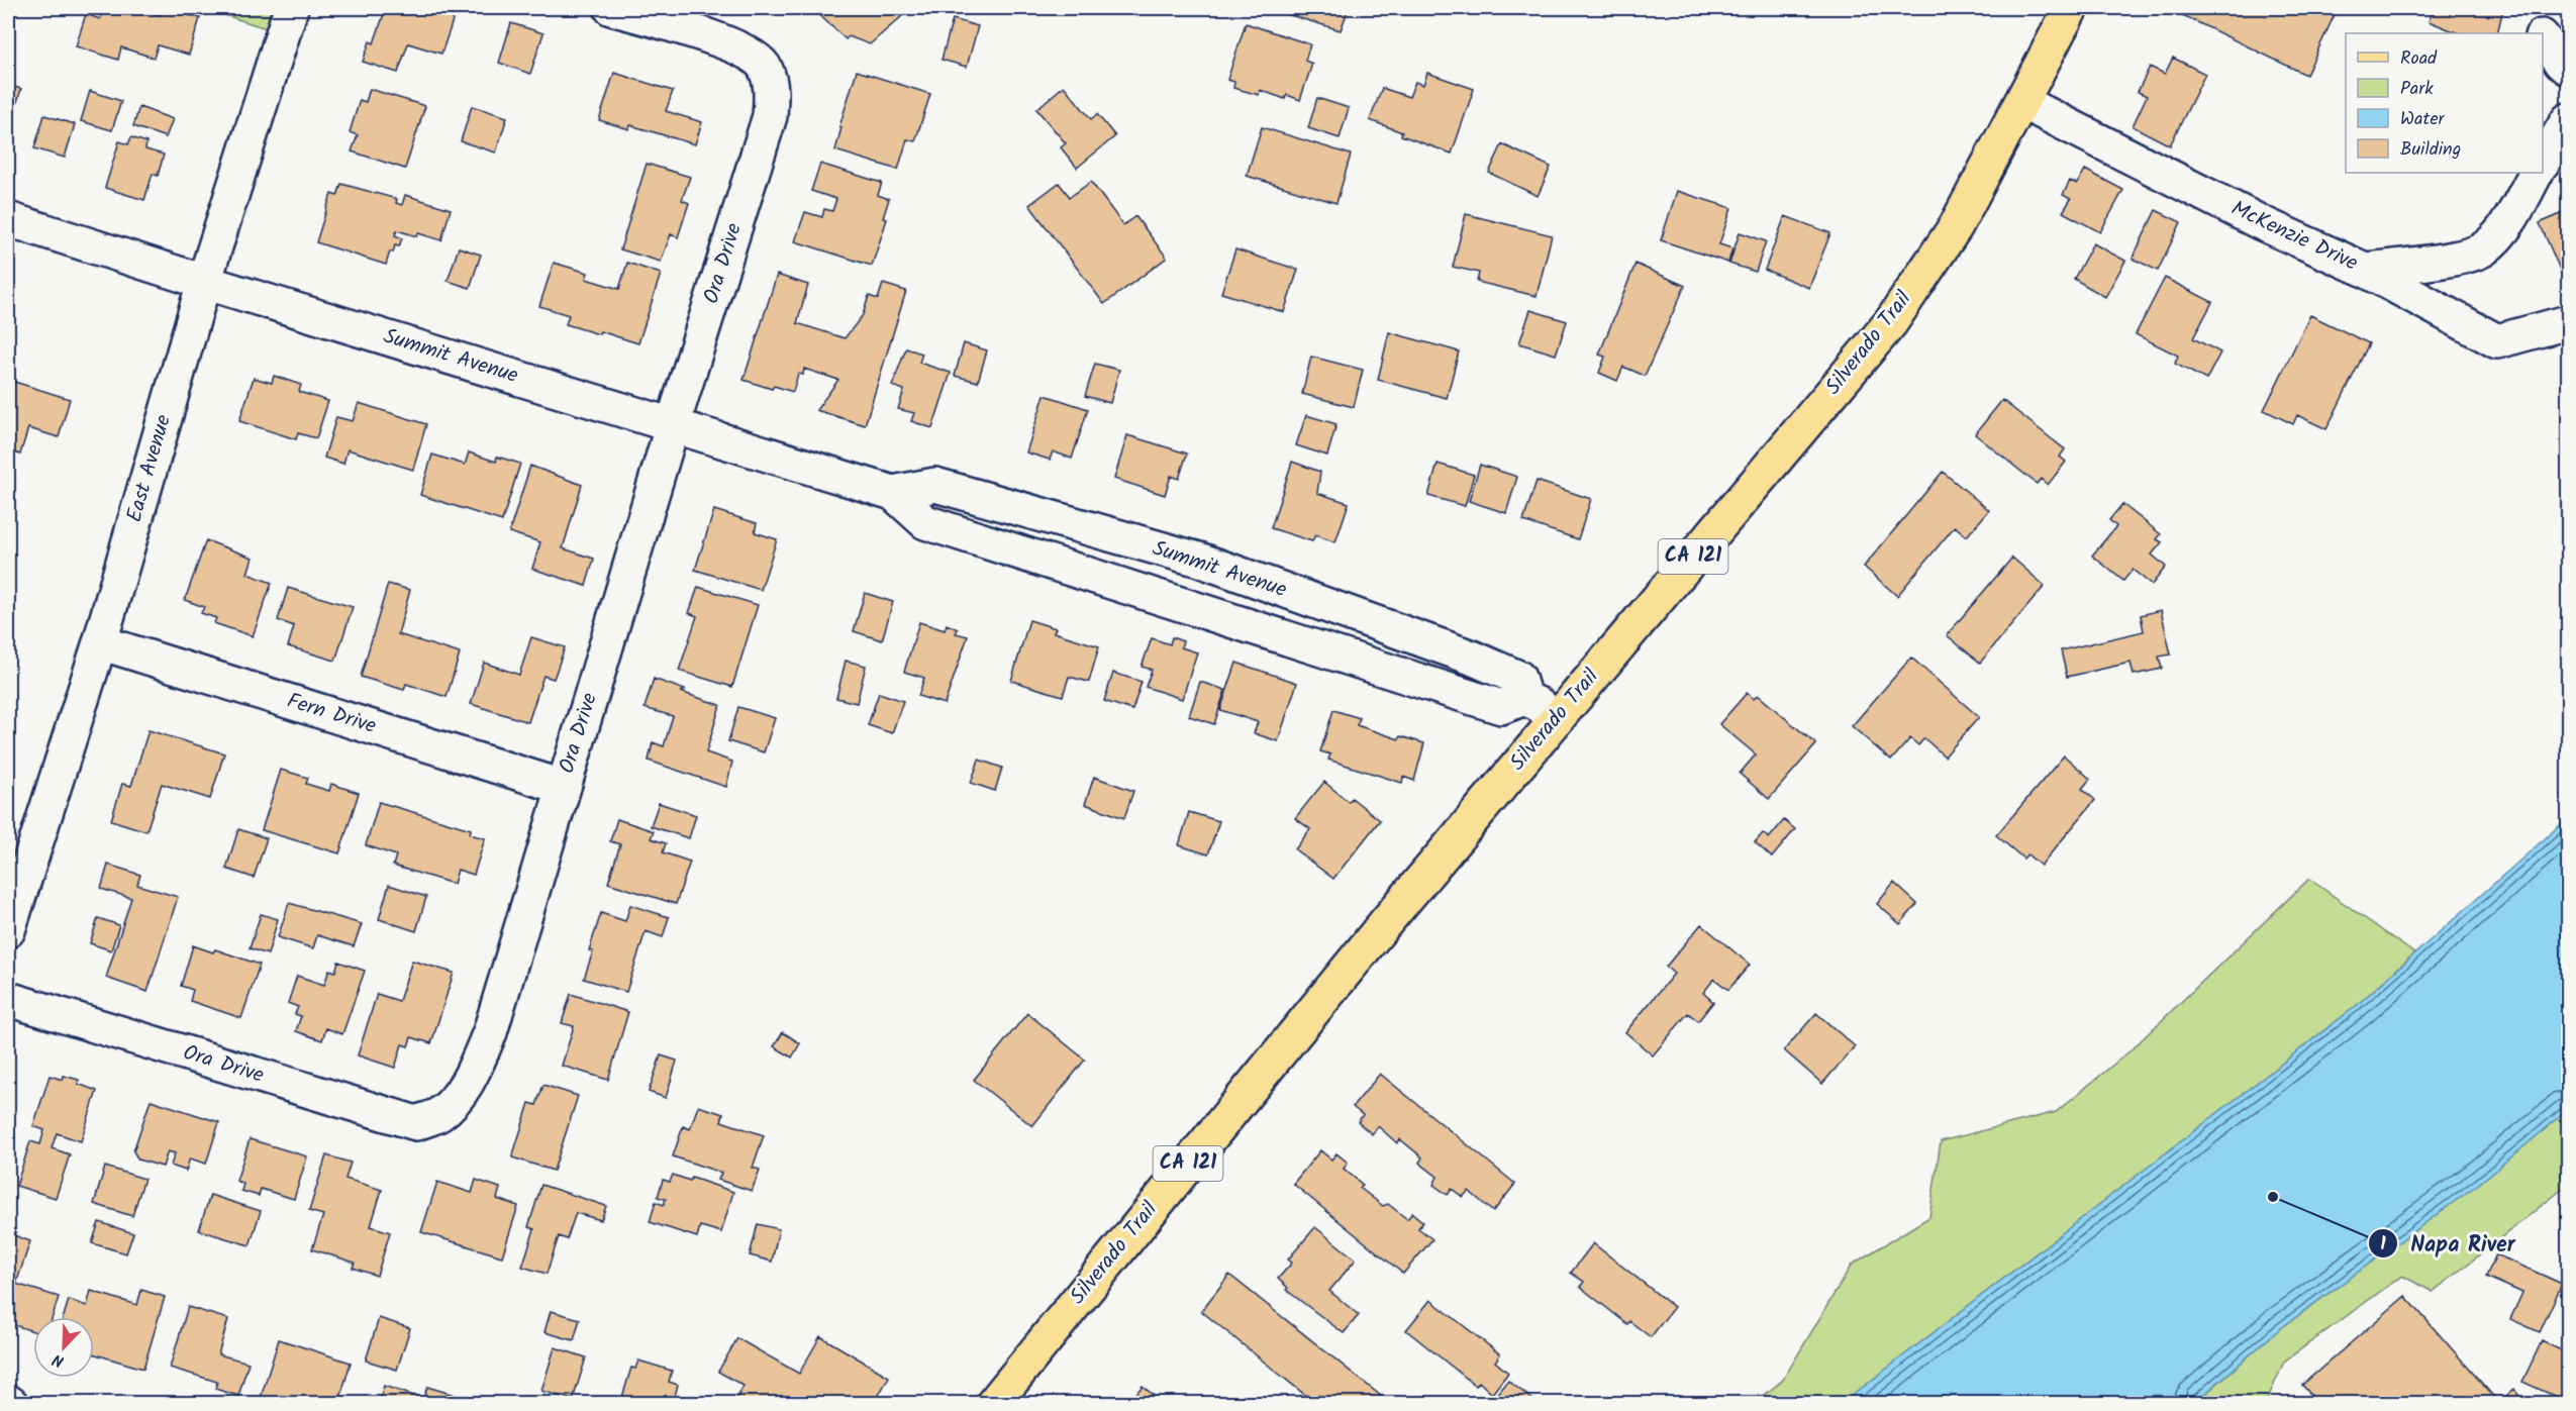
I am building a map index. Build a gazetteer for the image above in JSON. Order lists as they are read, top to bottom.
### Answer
{
  "streets": {
    "main road": ["Silverado Trail", "CA 121"],
    "street": [
      "McKenzie Drive",
      "Ora Drive",
      "Summit Avenue",
      "East Avenue",
      "Fern Drive"
    ]
  },
  "crossings": [
    ["McKenzie Drive", "Silverado Trail"],
    ["Ora Drive", "Summit Avenue"],
    ["Ora Drive", "Fern Drive"],
    ["Silverado Trail", "Summit Avenue"],
    ["Summit Avenue", "East Avenue"],
    ["East Avenue", "Fern Drive"]
  ],
  "places": ["Napa River"],
  "legend": [
    "Road",
    "Park",
    "Water",
    "Building"
  ],
  "north": "bottom left"
}
